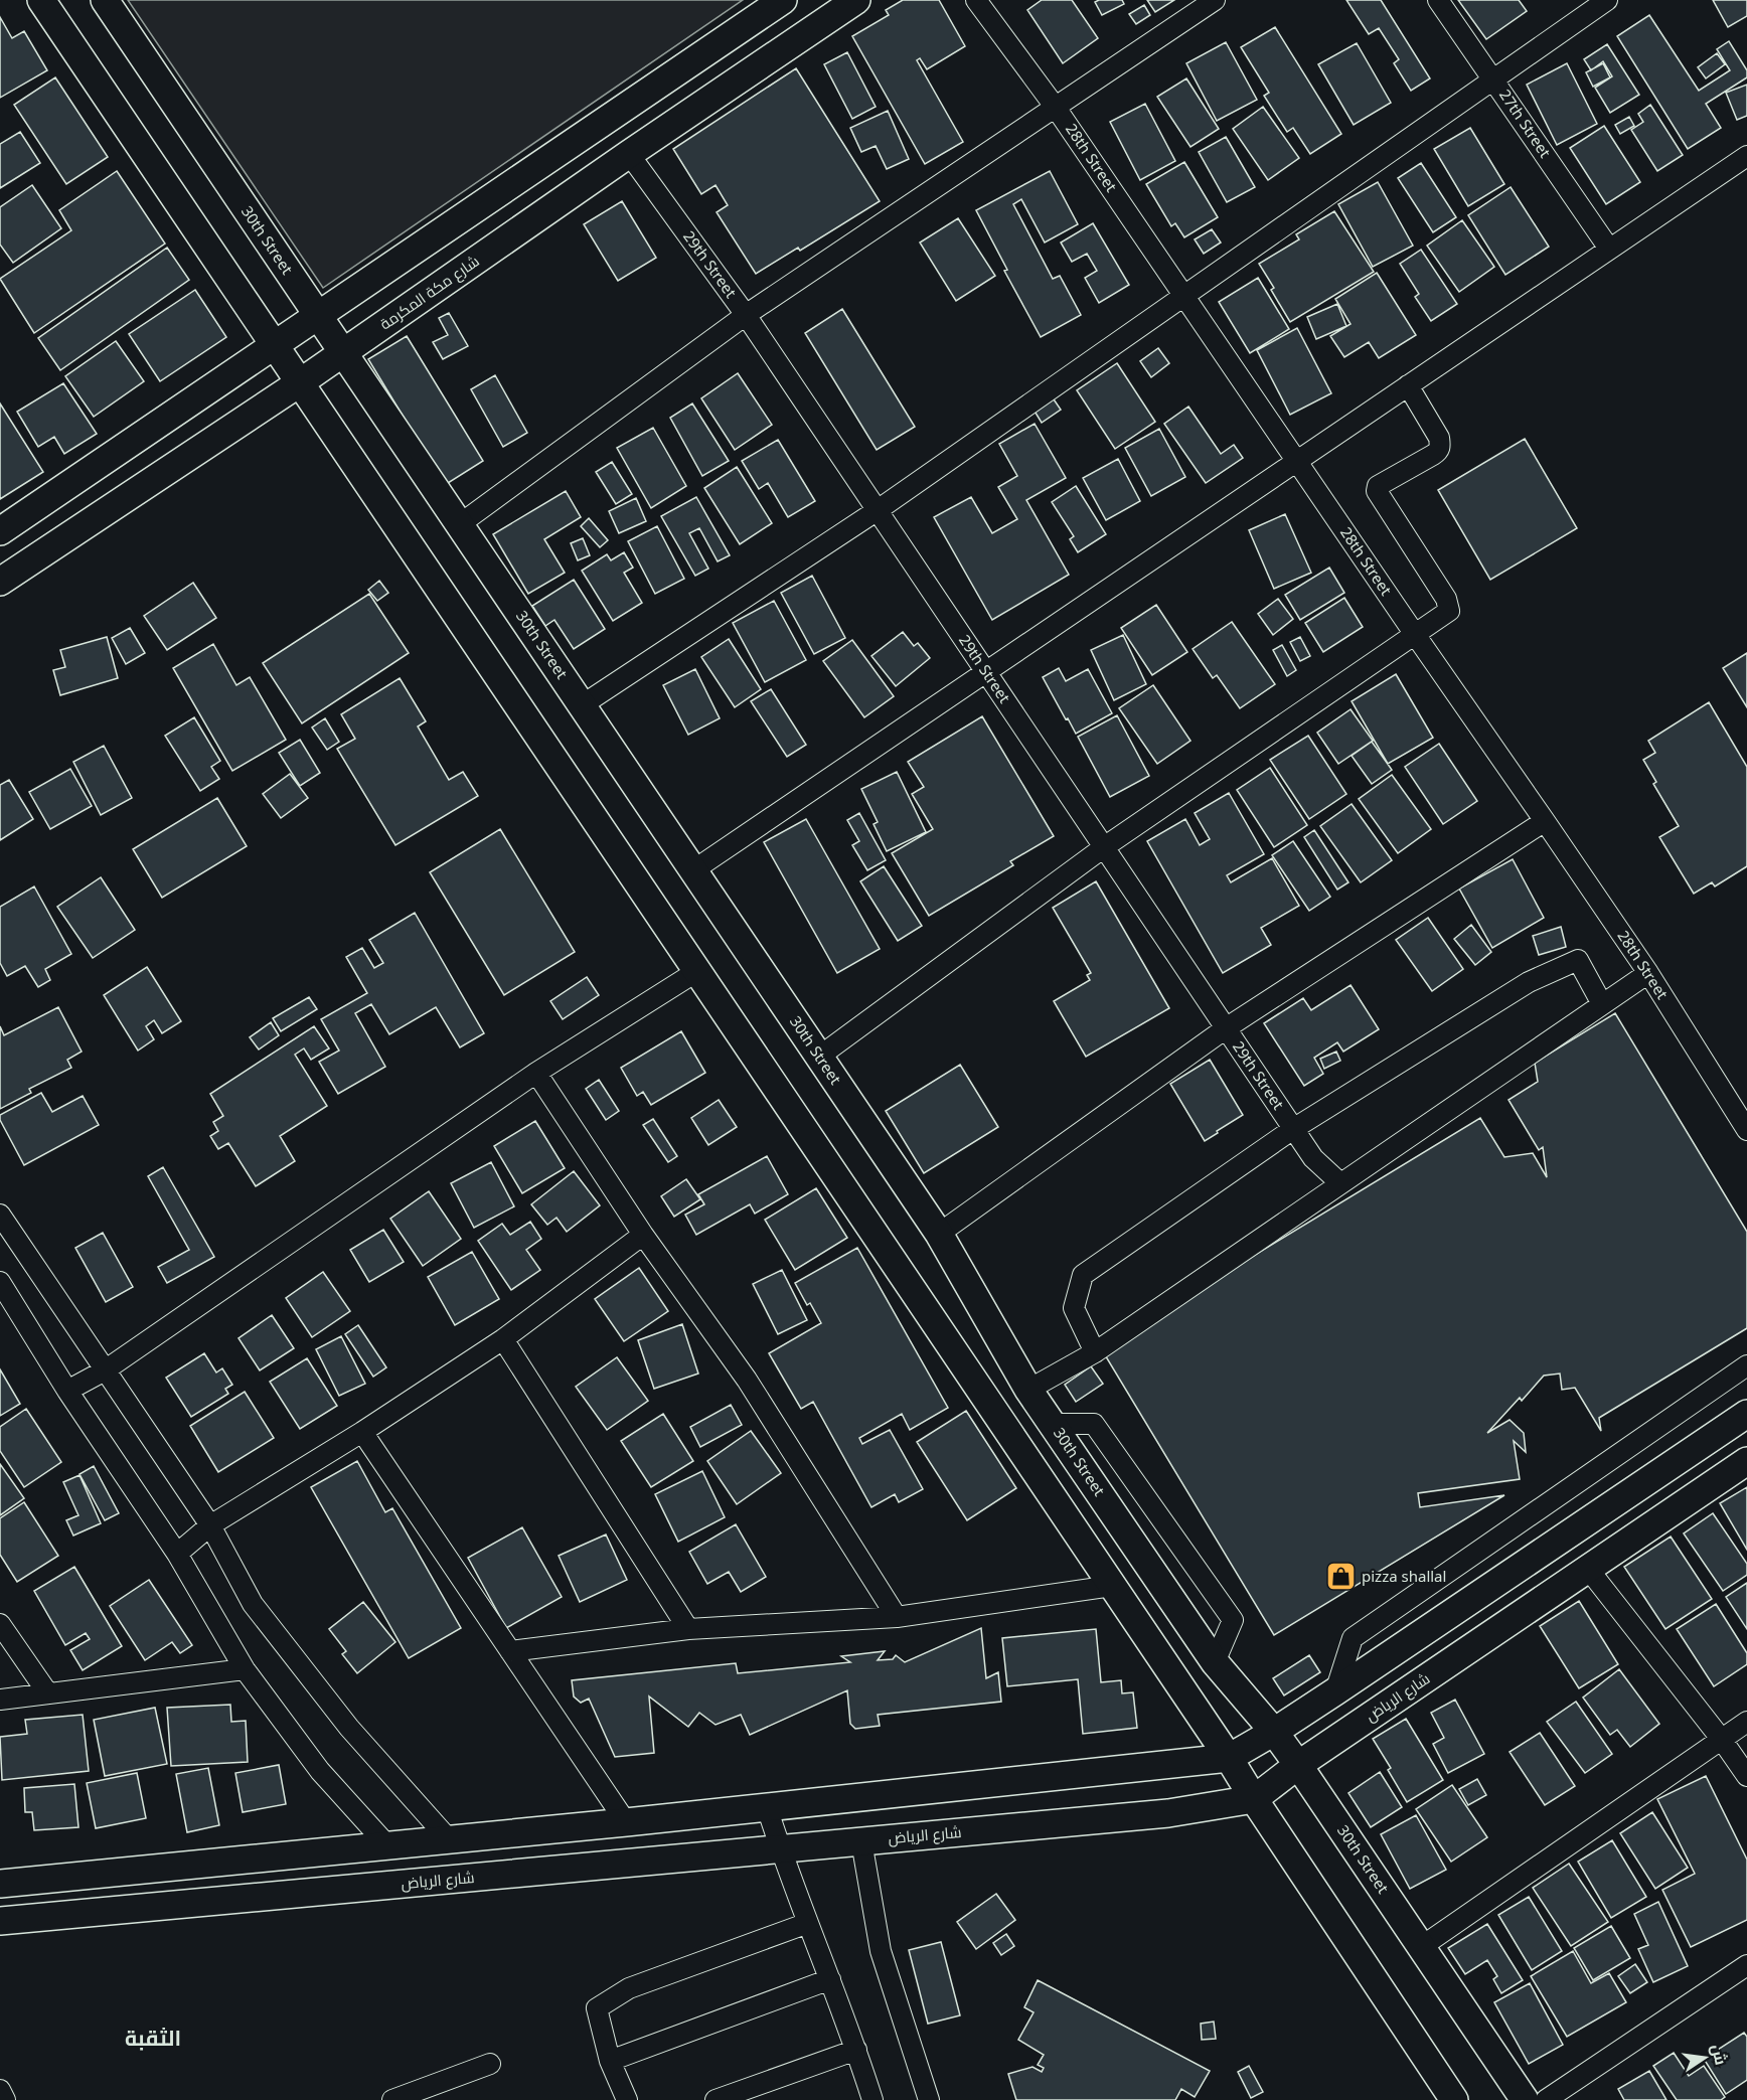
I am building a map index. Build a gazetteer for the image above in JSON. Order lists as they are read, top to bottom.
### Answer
{
  "streets": {
    "main road": ["30th Street", "شارع مكة المكرمة", "شارع الرياض"],
    "street": ["27th Street", "28th Street", "29th Street"]
  },
  "crossings": [
    ["30th Street", "شارع مكة المكرمة"],
    ["30th Street", "شارع الرياض"],
    ["29th Street", "شارع مكة المكرمة"]
  ],
  "districts": ["الثقبة"],
  "places": {
    "shop": ["pizza shallal"]
  },
  "north": "right"
}
